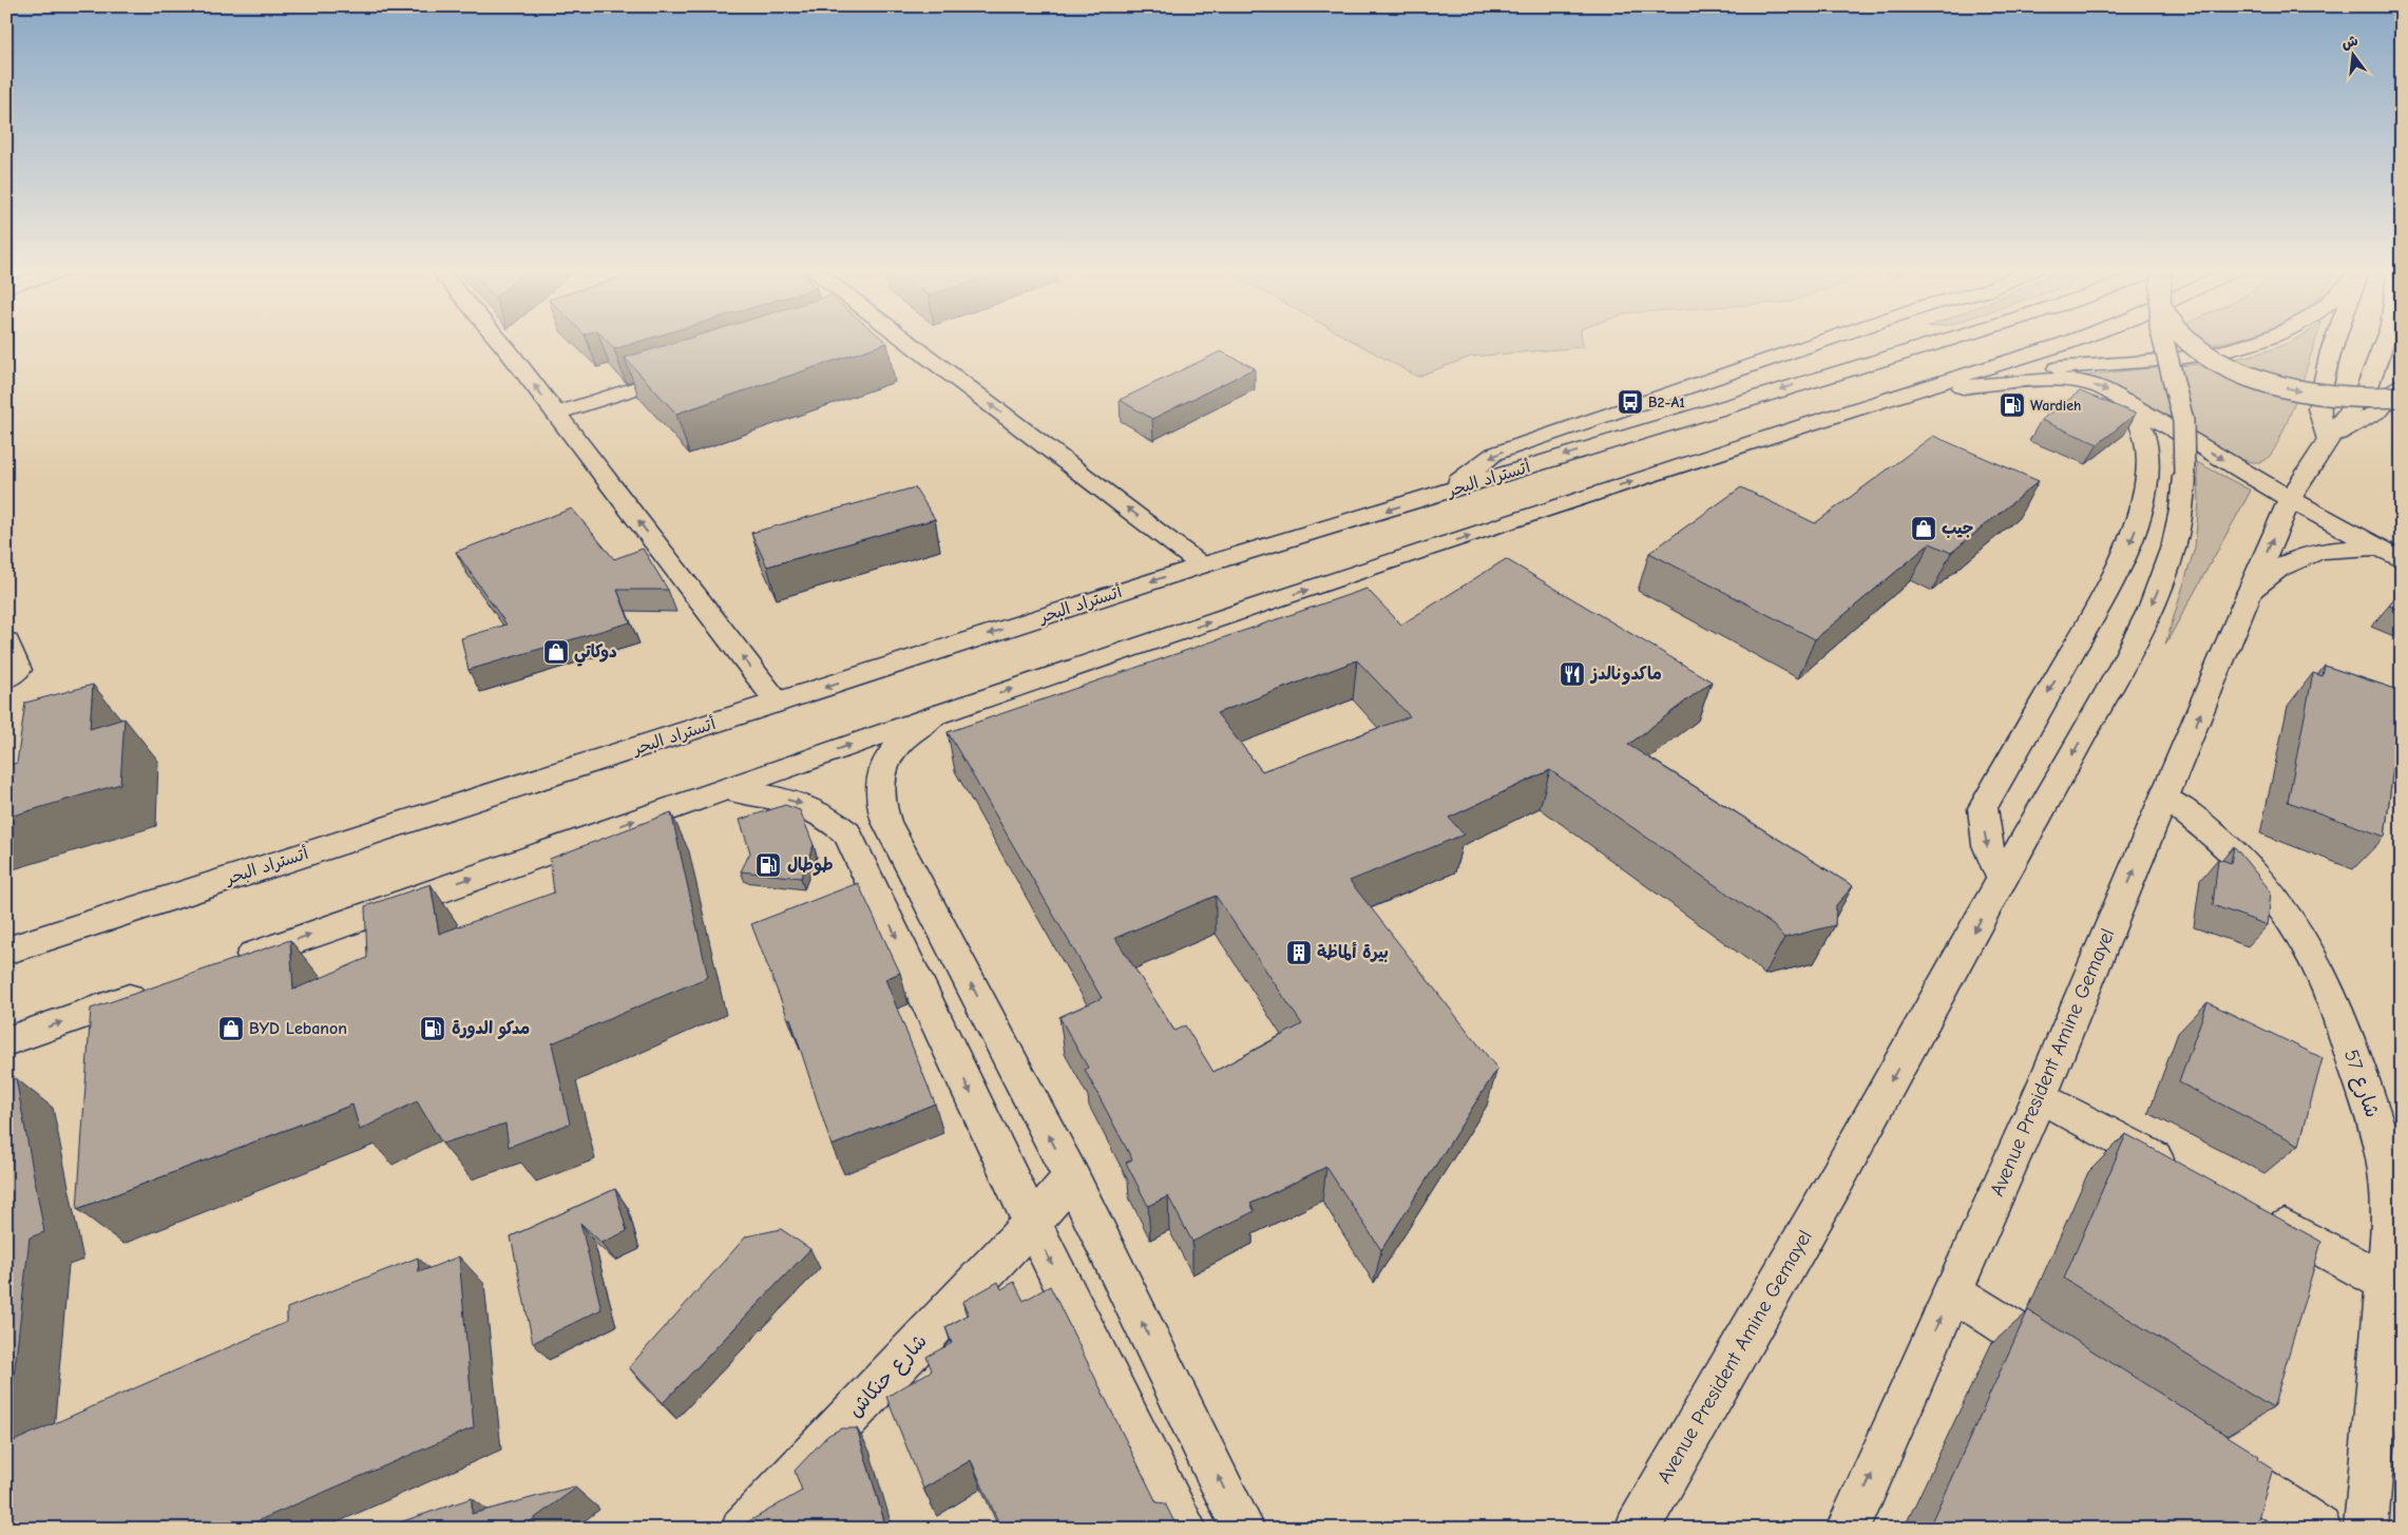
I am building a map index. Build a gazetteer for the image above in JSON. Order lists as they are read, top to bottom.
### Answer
{
  "streets": {
    "main road": [
      "أتستراد البحر",
      "Avenue President Amine Gemayel",
      "شارع 57",
      "شارع حنكاش"
    ]
  },
  "crossings": [
    ["Avenue President Amine Gemayel", "شارع 57"]
  ],
  "places": {
    "bus stop": ["B2-A1"],
    "fuel station": ["Wardieh", "طوطال", "مدكو الدورة"],
    "shop": ["جيب", "دوكاتي", "BYD Lebanon"],
    "restaurant": ["ماكدونالدز"],
    "building": ["بيرة ألماظة"]
  },
  "north": "top"
}
